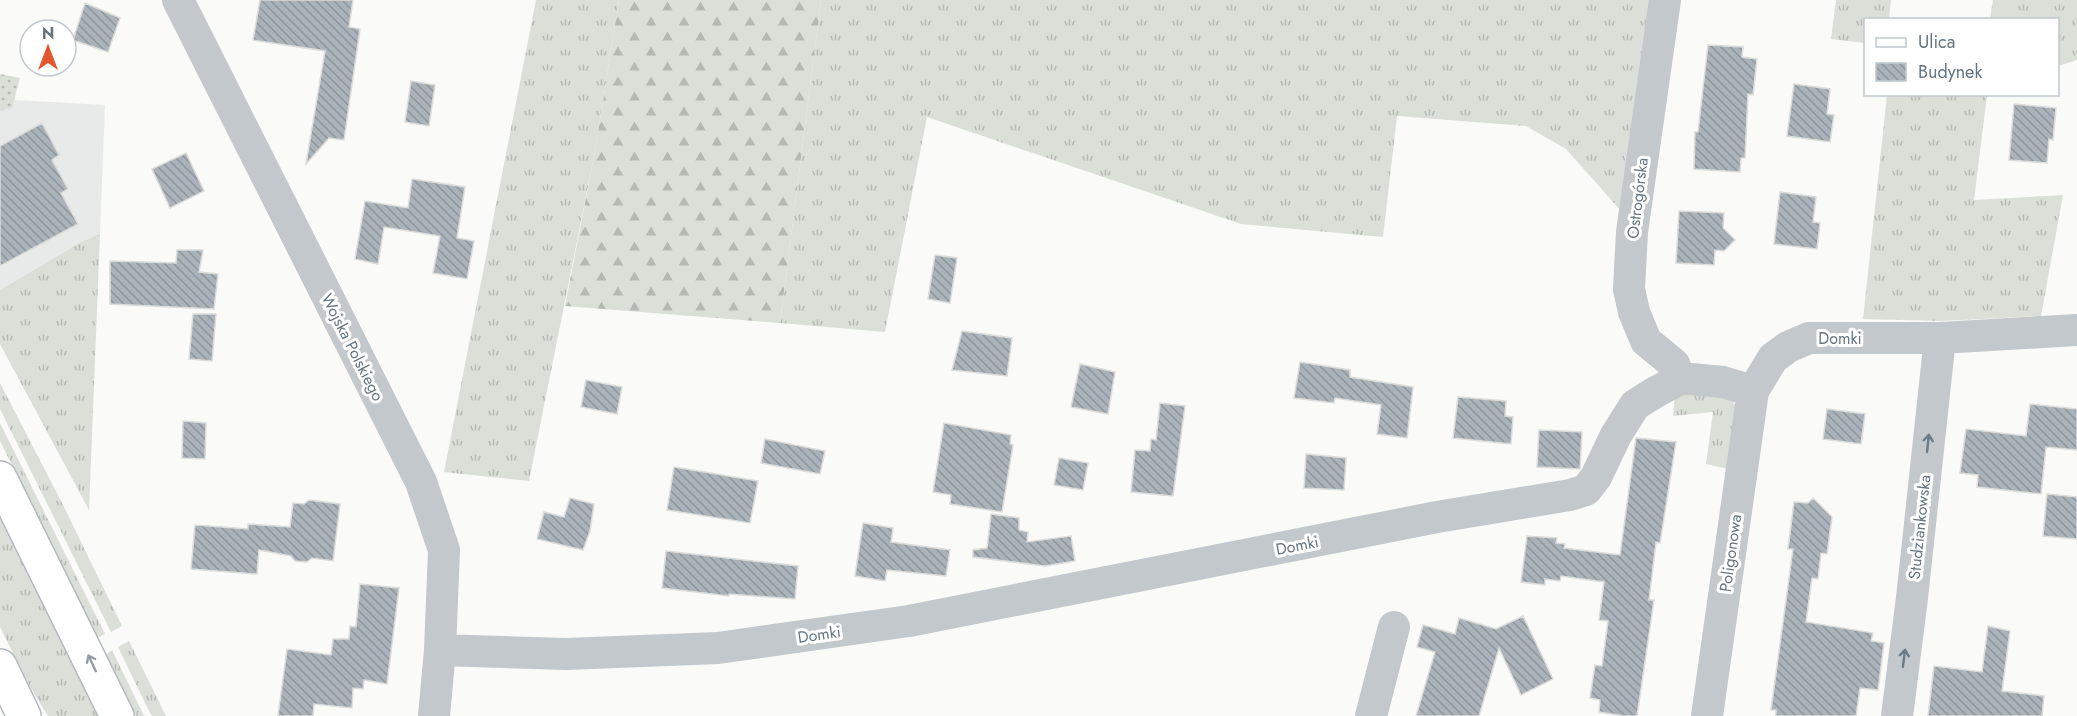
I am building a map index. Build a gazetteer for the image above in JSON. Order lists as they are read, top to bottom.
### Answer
{
  "streets": {
    "street": [
      "Ostrogórska",
      "Domki",
      "Wojska Polskiego",
      "Studziankowska",
      "Poligonowa"
    ]
  },
  "crossings": [
    ["Ostrogórska", "Domki"],
    ["Domki", "Wojska Polskiego"],
    ["Domki", "Studziankowska"],
    ["Domki", "Poligonowa"]
  ],
  "one_way": ["Studziankowska"],
  "legend": ["Ulica", "Budynek"],
  "north": "top"
}
